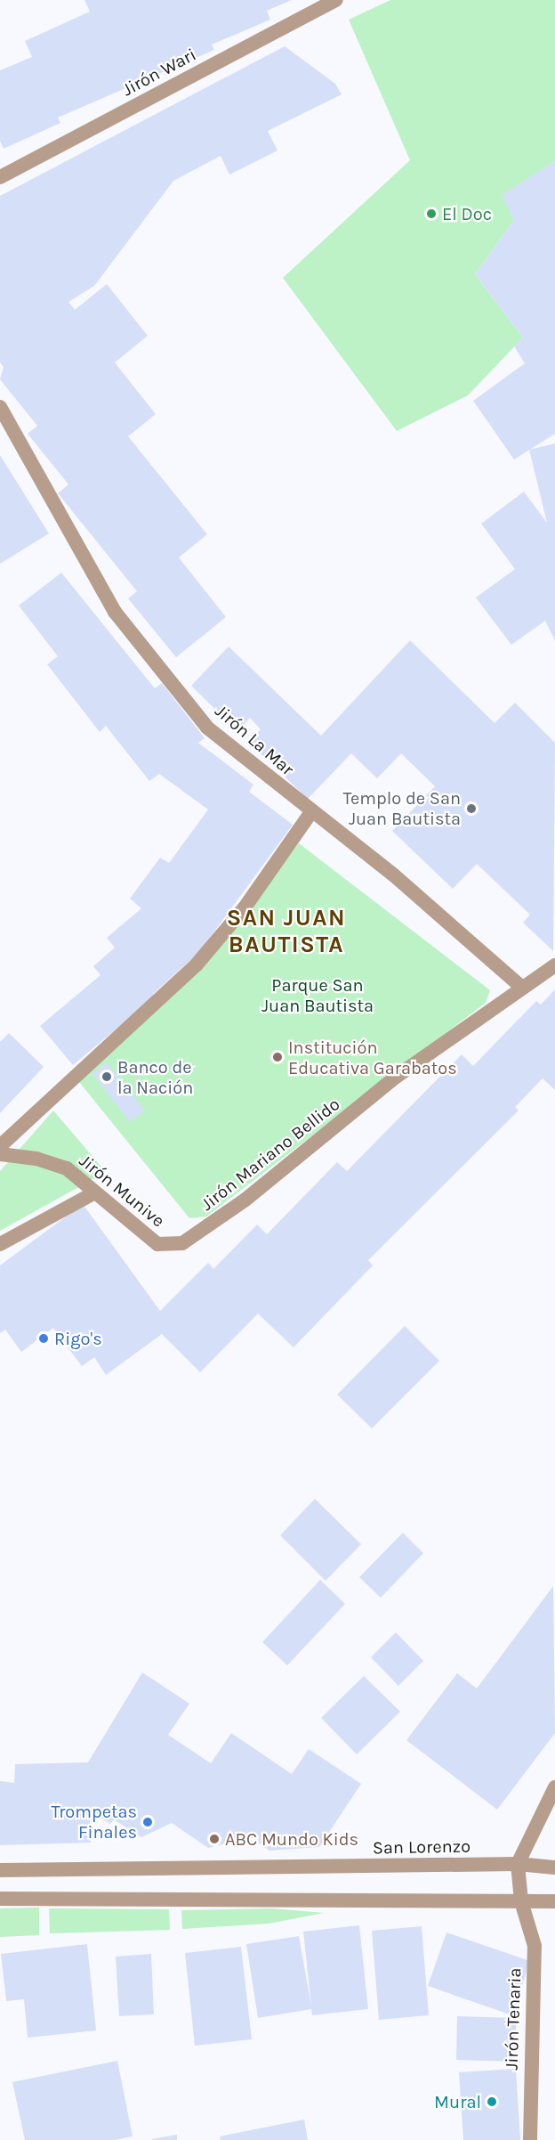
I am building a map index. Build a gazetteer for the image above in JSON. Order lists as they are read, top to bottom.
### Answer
{
  "streets": {
    "street": [
      "Jirón Wari",
      "Jirón La Mar",
      "Jirón Mariano Bellido",
      "Jirón Munive",
      "San Lorenzo",
      "Jirón Tenaria"
    ]
  },
  "crossings": [
    ["Jirón La Mar", "Jirón Mariano Bellido"],
    ["Jirón Mariano Bellido", "Jirón Munive"],
    ["San Lorenzo", "Jirón Tenaria"]
  ],
  "districts": ["SAN JUAN BAUTISTA"],
  "parks": ["Parque San Juan Bautista"],
  "places": [
    "El Doc",
    "Templo de San Juan Bautista",
    "Institución Educativa Garabatos",
    "Banco de la Nación",
    "Rigo's",
    "Trompetas Finales",
    "ABC Mundo Kids",
    "Mural"
  ]
}
